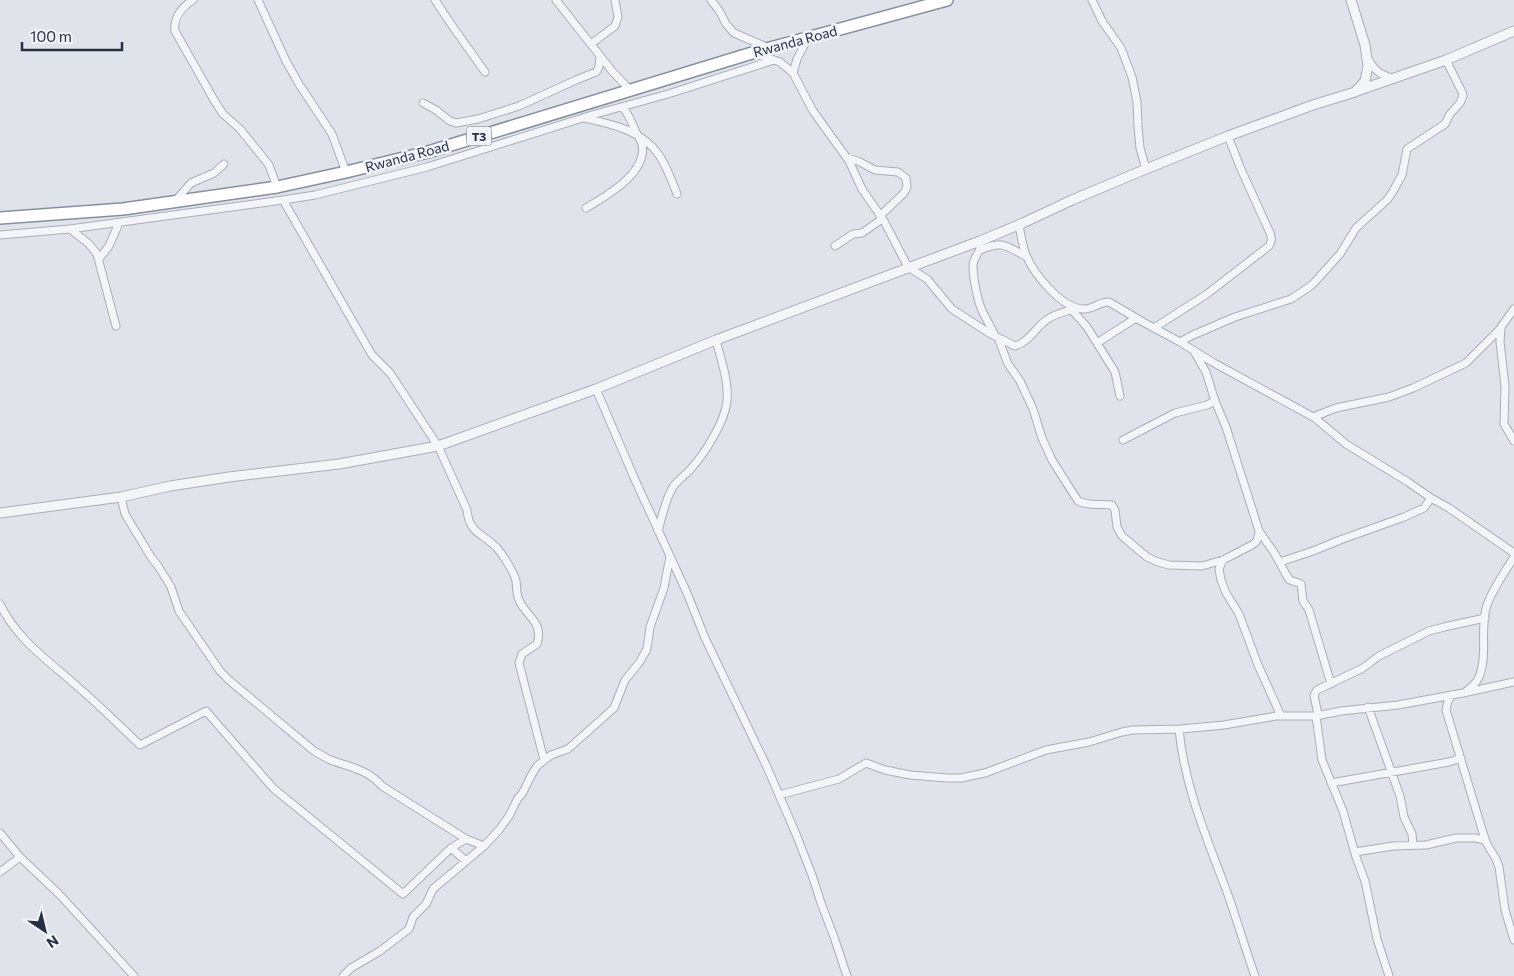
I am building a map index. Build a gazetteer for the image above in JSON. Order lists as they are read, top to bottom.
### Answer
{
  "streets": {
    "highway": ["Rwanda Road", "T3"]
  },
  "scale_bar": "100 m",
  "north": "bottom right"
}
